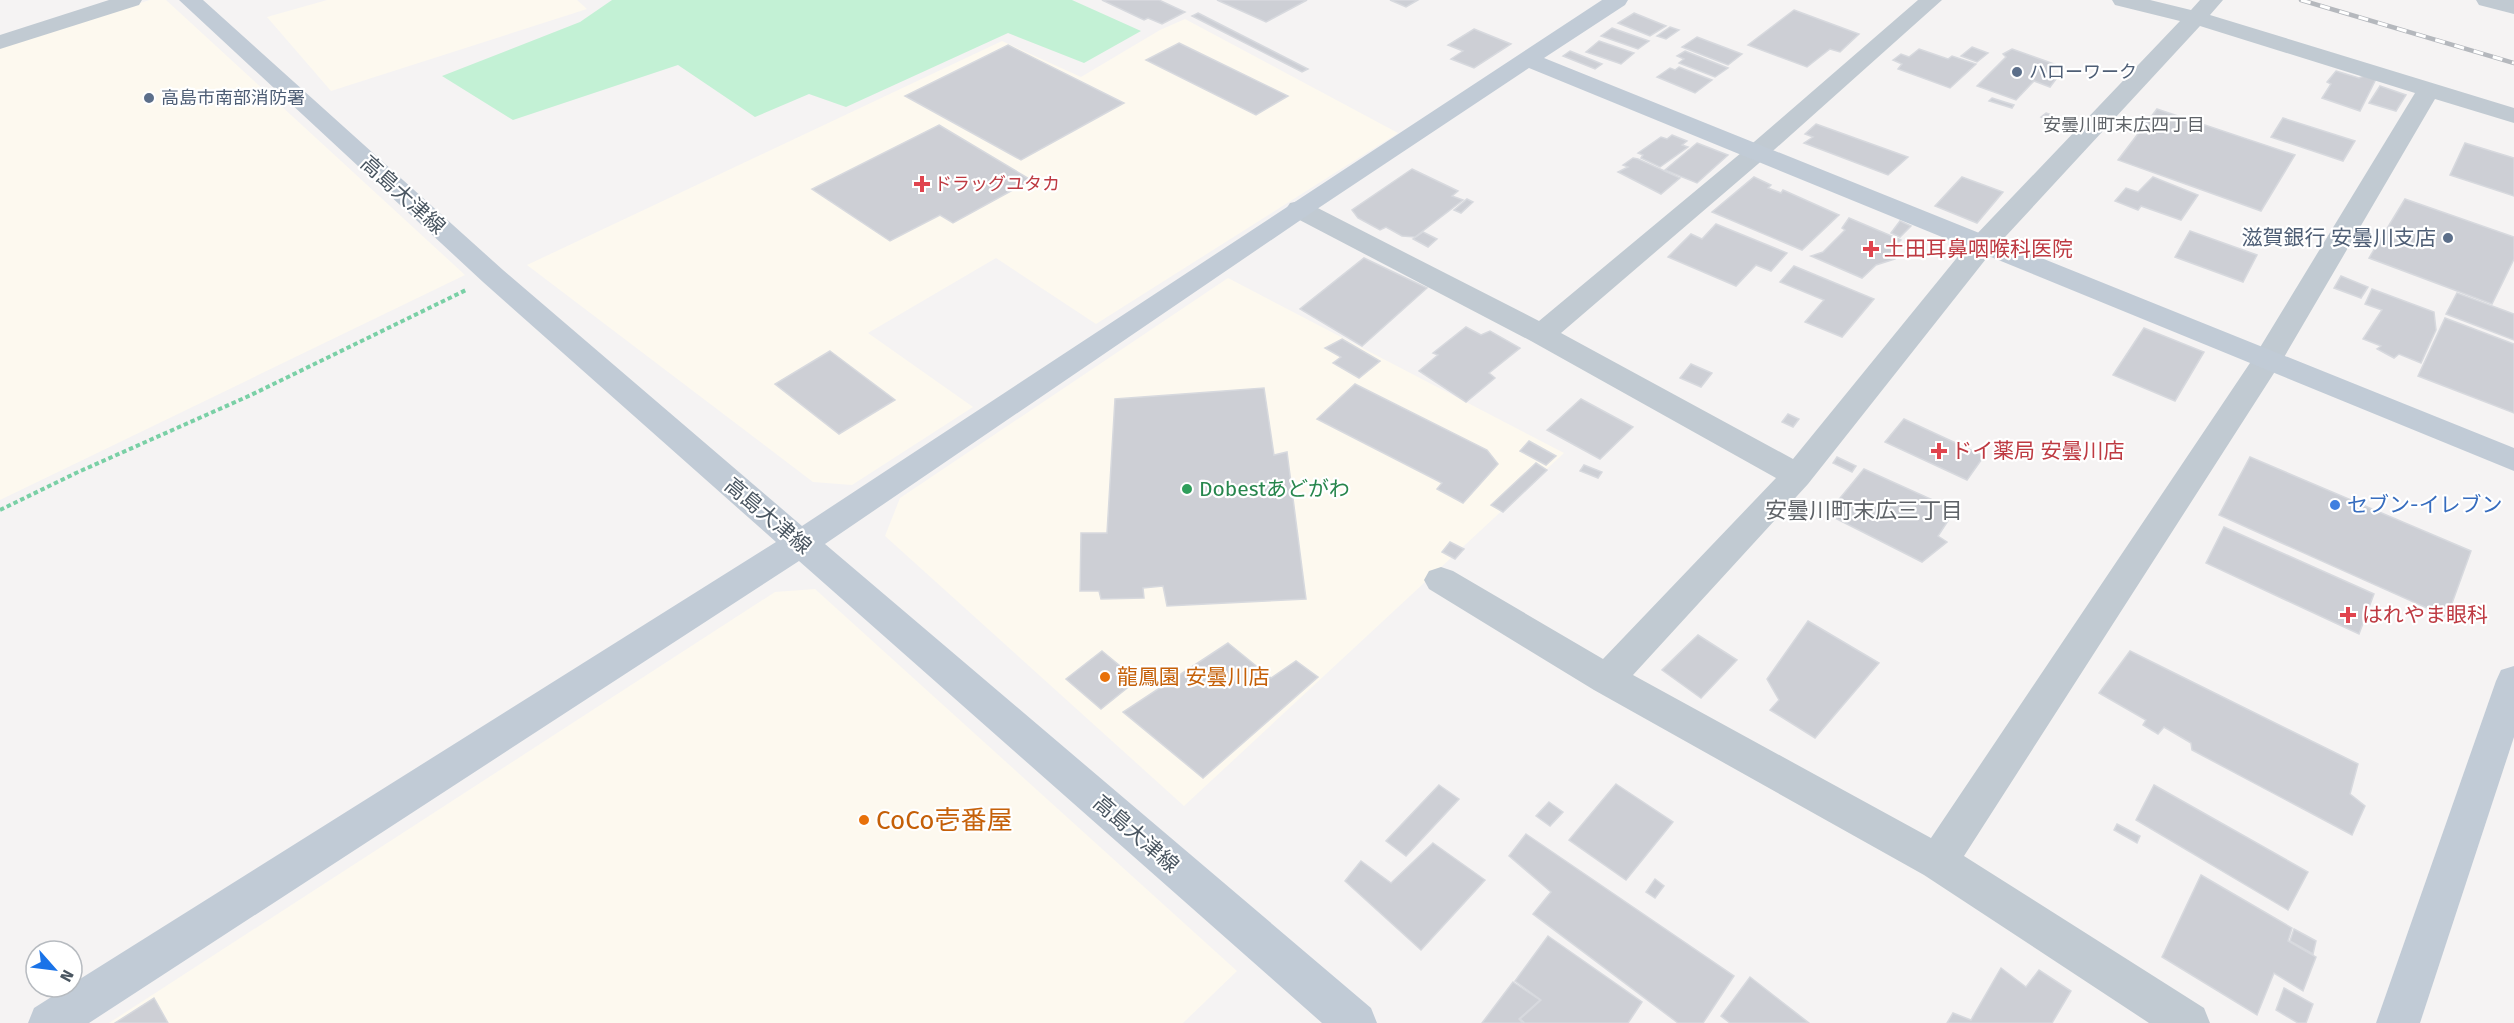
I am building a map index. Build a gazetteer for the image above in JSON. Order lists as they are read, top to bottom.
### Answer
{
  "streets": {
    "street": ["高島大津線"]
  },
  "districts": ["安曇川町末広四丁目", "安曇川町末広三丁目"],
  "places": {
    "other": [
      "ハローワーク",
      "高島市南部消防署",
      "滋賀銀行 安曇川支店",
      "Dobestあどがわ",
      "セブン-イレブン",
      "龍鳳園 安曇川店",
      "CoCo壱番屋"
    ],
    "health": [
      "ドラッグユタカ",
      "土田耳鼻咽喉科医院",
      "ドイ薬局 安曇川店",
      "はれやま眼科"
    ]
  },
  "north": "bottom right"
}
